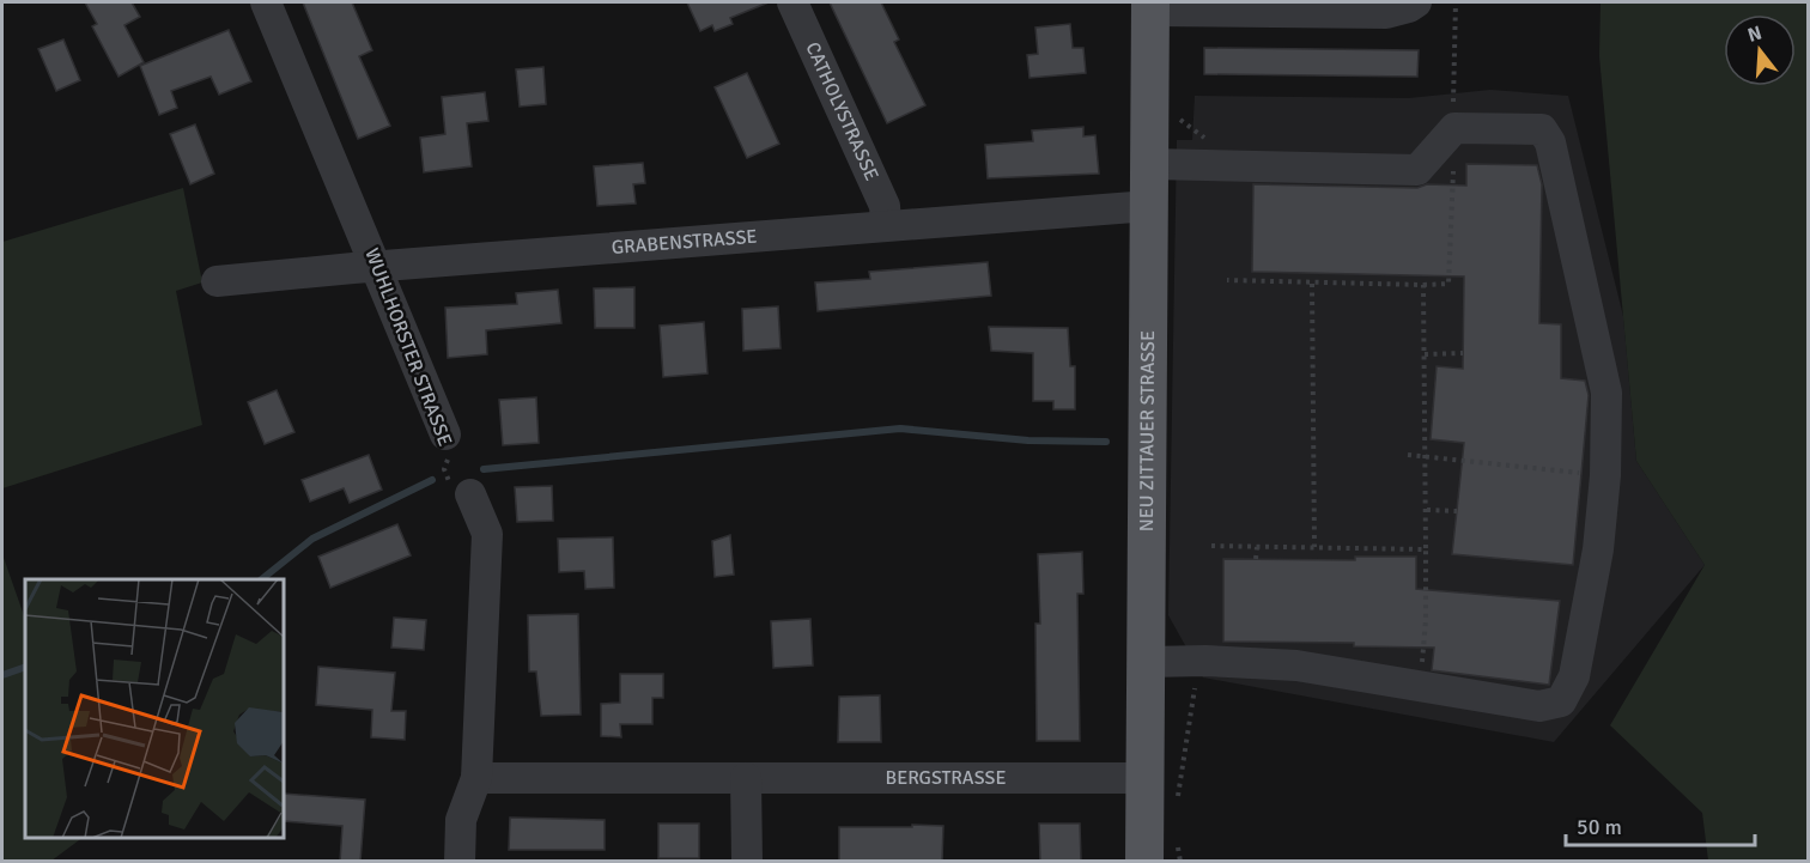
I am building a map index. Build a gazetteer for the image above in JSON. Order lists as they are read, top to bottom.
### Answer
{
  "streets": {
    "main road": ["NEU ZITTAUER STRASSE"],
    "street": [
      "CATHOLYSTRASSE",
      "GRABENSTRASSE",
      "WUHLHORSTER STRASSE",
      "BERGSTRASSE"
    ]
  },
  "crossings": [
    ["CATHOLYSTRASSE", "GRABENSTRASSE"],
    ["GRABENSTRASSE", "WUHLHORSTER STRASSE"],
    ["GRABENSTRASSE", "NEU ZITTAUER STRASSE"],
    ["NEU ZITTAUER STRASSE", "BERGSTRASSE"]
  ],
  "scale_bar": "50 m",
  "north": "top"
}
